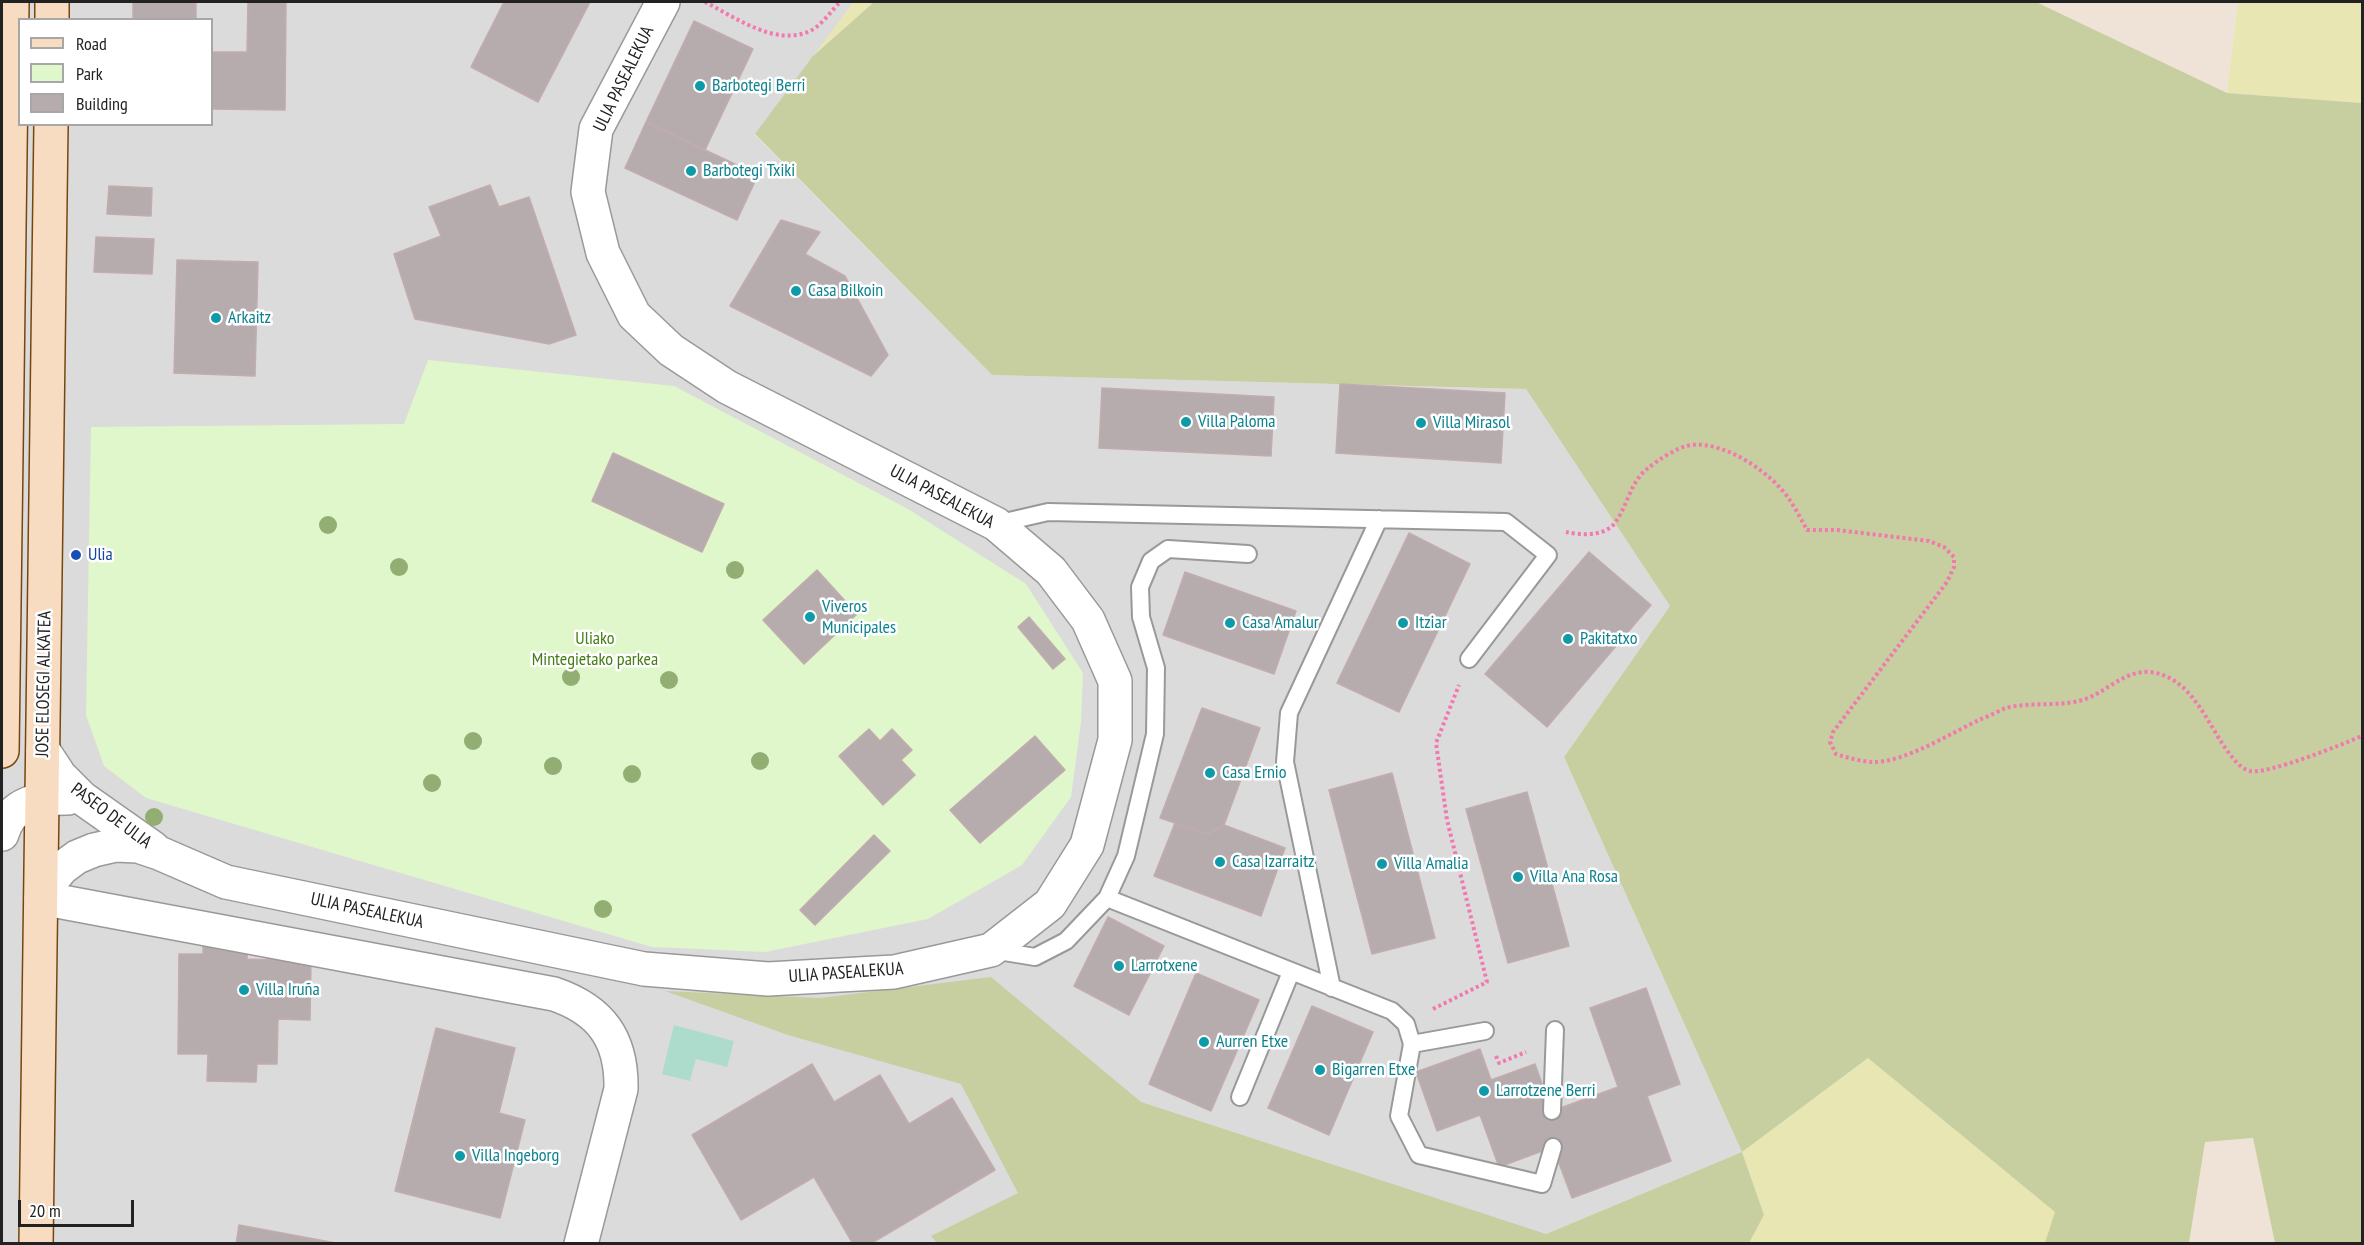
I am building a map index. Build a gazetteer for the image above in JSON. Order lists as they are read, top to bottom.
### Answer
{
  "streets": {
    "main road": ["JOSE ELOSEGI ALKATEA"],
    "street": ["ULIA PASEALEKUA", "PASEO DE ULIA"]
  },
  "crossings": [
    ["ULIA PASEALEKUA", "JOSE ELOSEGI ALKATEA"],
    ["ULIA PASEALEKUA", "PASEO DE ULIA"],
    ["JOSE ELOSEGI ALKATEA", "PASEO DE ULIA"]
  ],
  "parks": ["Uliako Mintegietako parkea"],
  "places": [
    "Barbotegi Berri",
    "Barbotegi Txiki",
    "Casa Bilkoin",
    "Arkaitz",
    "Villa Paloma",
    "Villa Mirasol",
    "Ulia",
    "Viveros Municipales",
    "Casa Amalur",
    "Itziar",
    "Pakitatxo",
    "Casa Ernio",
    "Casa Izarraitz",
    "Villa Amalia",
    "Villa Ana Rosa",
    "Larrotxene",
    "Villa Iruña",
    "Aurren Etxe",
    "Bigarren Etxe",
    "Larrotzene Berri",
    "Villa Ingeborg"
  ],
  "legend": ["Road", "Park", "Building"],
  "scale_bar": "20 m"
}
